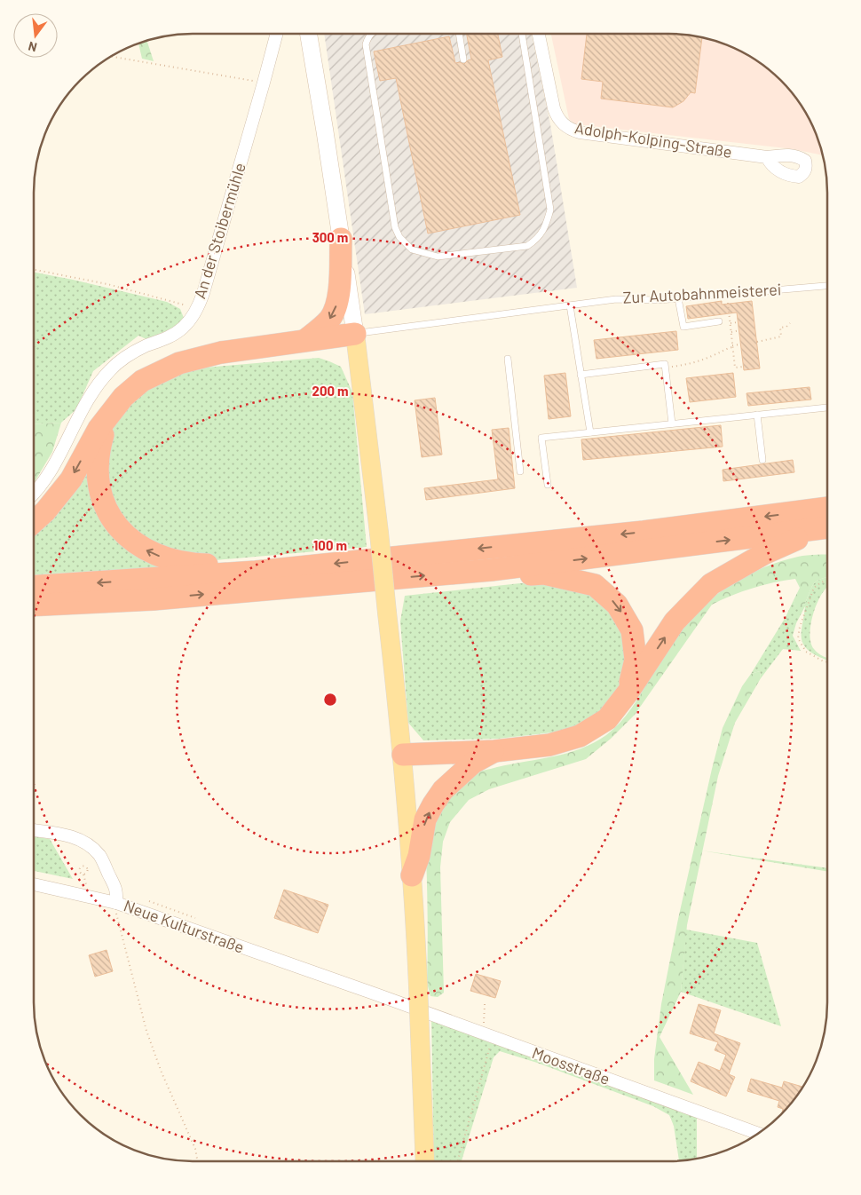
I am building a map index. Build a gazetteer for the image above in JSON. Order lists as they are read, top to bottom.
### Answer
{
  "streets": {
    "street": [
      "Adolph-Kolping-Straße",
      "An der Stoibermühle",
      "Neue Kulturstraße",
      "Moosstraße"
    ],
    "lane": ["Zur Autobahnmeisterei"]
  },
  "crossings": [
    ["Neue Kulturstraße", "Moosstraße"]
  ],
  "north": "bottom",
  "rings": ["300 m", "200 m", "100 m"]
}
